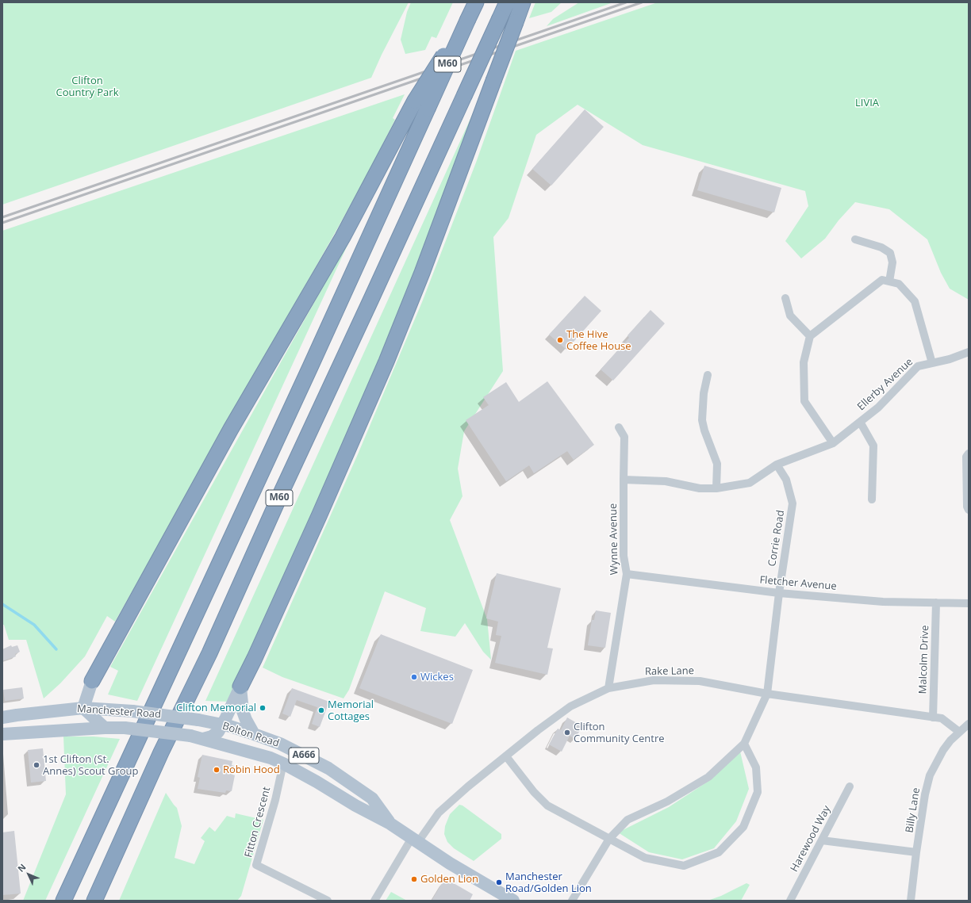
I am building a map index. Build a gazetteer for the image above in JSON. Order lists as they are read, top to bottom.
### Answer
{
  "streets": {
    "highway": ["M60"],
    "main road": ["Manchester Road", "Bolton Road", "A666"],
    "street": [
      "Ellerby Avenue",
      "Corrie Road",
      "Wynne Avenue",
      "Fletcher Avenue",
      "Malcolm Drive",
      "Rake Lane",
      "Billy Lane",
      "Fitton Crescent",
      "Harewood Way"
    ]
  },
  "crossings": [
    ["Ellerby Avenue", "Corrie Road"],
    ["Ellerby Avenue", "Wynne Avenue"],
    ["Corrie Road", "Fletcher Avenue"],
    ["Corrie Road", "Rake Lane"],
    ["Wynne Avenue", "Fletcher Avenue"],
    ["Wynne Avenue", "Rake Lane"],
    ["Fletcher Avenue", "Malcolm Drive"],
    ["Malcolm Drive", "Rake Lane"],
    ["Rake Lane", "Bolton Road"],
    ["Rake Lane", "Billy Lane"],
    ["Manchester Road", "Bolton Road"],
    ["Bolton Road", "Fitton Crescent"]
  ],
  "parks": ["Clifton Country Park", "LIVIA"],
  "places": [
    "The Hive Coffee House",
    "Wickes",
    "Clifton Memorial",
    "Memorial Cottages",
    "Clifton Community Centre",
    "1st Clifton (St. Annes) Scout Group",
    "Robin Hood",
    "Golden Lion",
    "Manchester Road/Golden Lion"
  ],
  "north": "top left"
}
